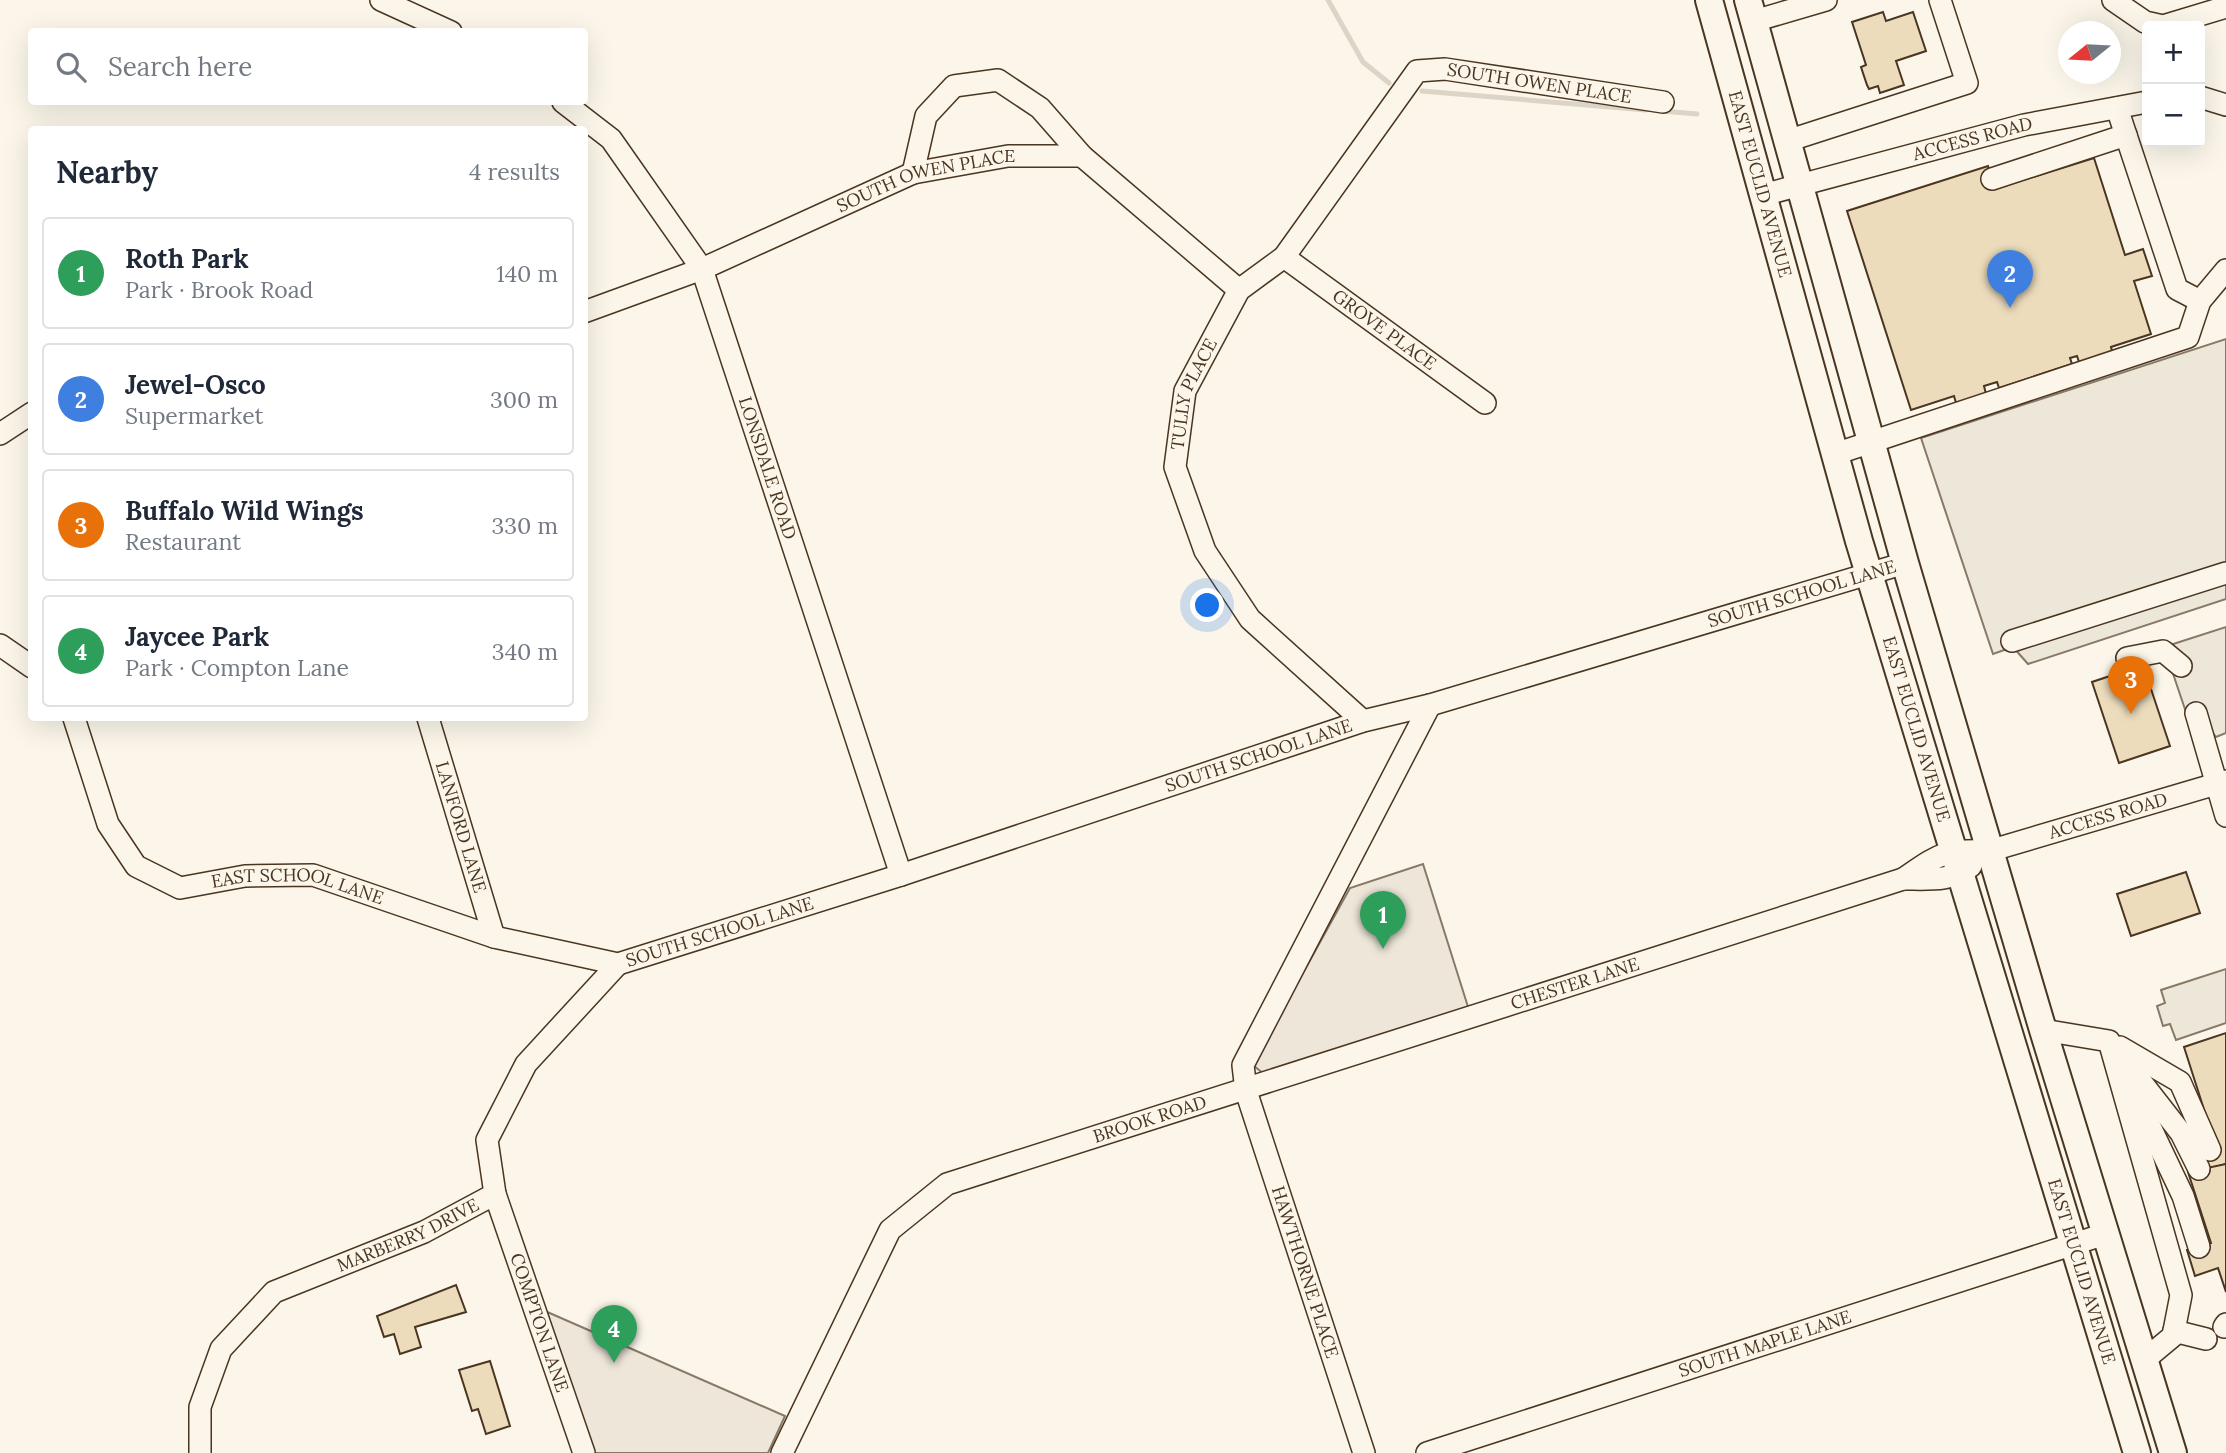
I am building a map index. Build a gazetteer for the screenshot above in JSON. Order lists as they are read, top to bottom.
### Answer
{
  "streets": {
    "main road": ["EAST EUCLID AVENUE"],
    "street": [
      "SOUTH OWEN PLACE",
      "ACCESS ROAD",
      "GROVE PLACE",
      "TULLY PLACE",
      "LONSDALE ROAD",
      "SOUTH SCHOOL LANE",
      "LANFORD LANE",
      "EAST SCHOOL LANE",
      "CHESTER LANE",
      "BROOK ROAD",
      "MARBERRY DRIVE",
      "HAWTHORNE PLACE",
      "COMPTON LANE",
      "SOUTH MAPLE LANE"
    ]
  },
  "crossings": [
    ["SOUTH OWEN PLACE", "TULLY PLACE"],
    ["SOUTH OWEN PLACE", "LONSDALE ROAD"],
    ["ACCESS ROAD", "EAST EUCLID AVENUE"],
    ["ACCESS ROAD", "CHESTER LANE"],
    ["EAST EUCLID AVENUE", "SOUTH SCHOOL LANE"],
    ["EAST EUCLID AVENUE", "CHESTER LANE"],
    ["EAST EUCLID AVENUE", "SOUTH MAPLE LANE"],
    ["GROVE PLACE", "TULLY PLACE"],
    ["TULLY PLACE", "SOUTH SCHOOL LANE"],
    ["LONSDALE ROAD", "SOUTH SCHOOL LANE"],
    ["SOUTH SCHOOL LANE", "EAST SCHOOL LANE"],
    ["SOUTH SCHOOL LANE", "MARBERRY DRIVE"],
    ["LANFORD LANE", "EAST SCHOOL LANE"],
    ["EAST SCHOOL LANE", "MARBERRY DRIVE"],
    ["CHESTER LANE", "BROOK ROAD"],
    ["CHESTER LANE", "HAWTHORNE PLACE"],
    ["BROOK ROAD", "HAWTHORNE PLACE"],
    ["MARBERRY DRIVE", "COMPTON LANE"]
  ],
  "north": "left",
  "page": {
    "map_buttons": ["+", "−"],
    "search": "Search here",
    "heading": ["Nearby", "4 results"],
    "list": [
      {
        "mark": "1",
        "name": "Roth Park",
        "note": "Park · Brook Road",
        "value": "140 m"
      },
      {
        "mark": "2",
        "name": "Jewel-Osco",
        "note": "Supermarket",
        "value": "300 m"
      },
      {
        "mark": "3",
        "name": "Buffalo Wild Wings",
        "note": "Restaurant",
        "value": "330 m"
      },
      {
        "mark": "4",
        "name": "Jaycee Park",
        "note": "Park · Compton Lane",
        "value": "340 m"
      }
    ],
    "pins": [
      "2",
      "3",
      "1",
      "4"
    ]
  }
}
